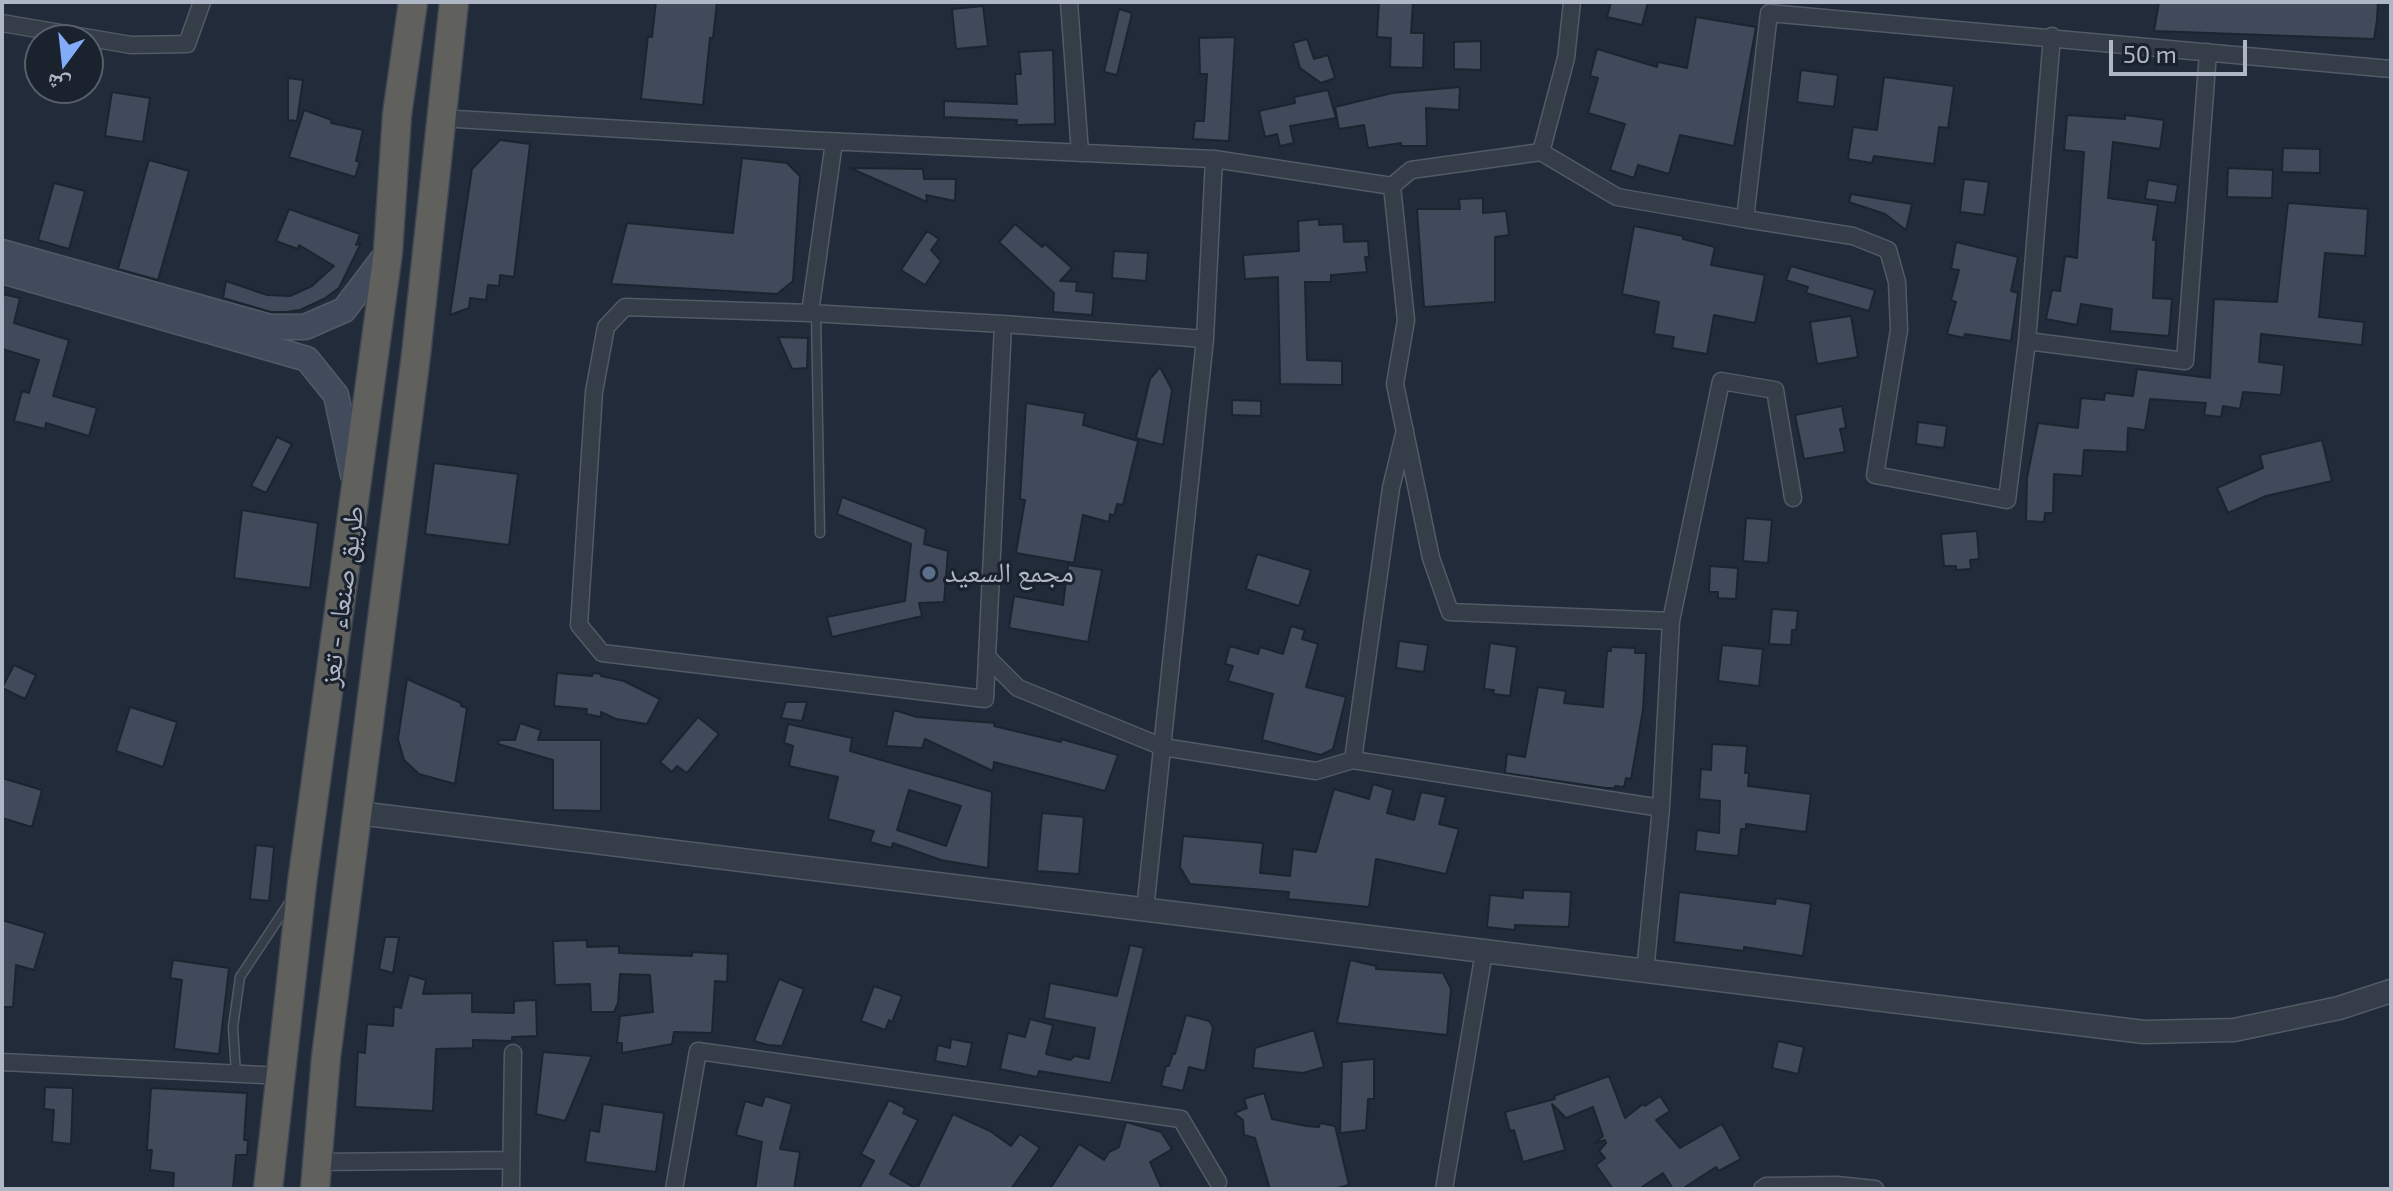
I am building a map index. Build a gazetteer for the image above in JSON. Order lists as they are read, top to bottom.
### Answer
{
  "streets": {
    "highway": ["طريق صنعاء - تعز"]
  },
  "places": ["مجمع السعيد"],
  "scale_bar": "50 m",
  "north": "bottom"
}
